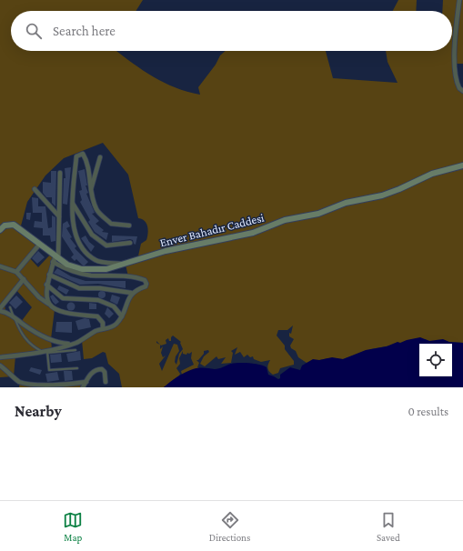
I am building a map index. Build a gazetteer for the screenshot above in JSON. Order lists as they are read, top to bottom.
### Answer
{
  "streets": {
    "main road": ["Enver Bahadır Caddesi"]
  },
  "page": {
    "search": "Search here",
    "heading": ["Nearby", "0 results"],
    "nav": ["Map", "Directions", "Saved"]
  }
}
